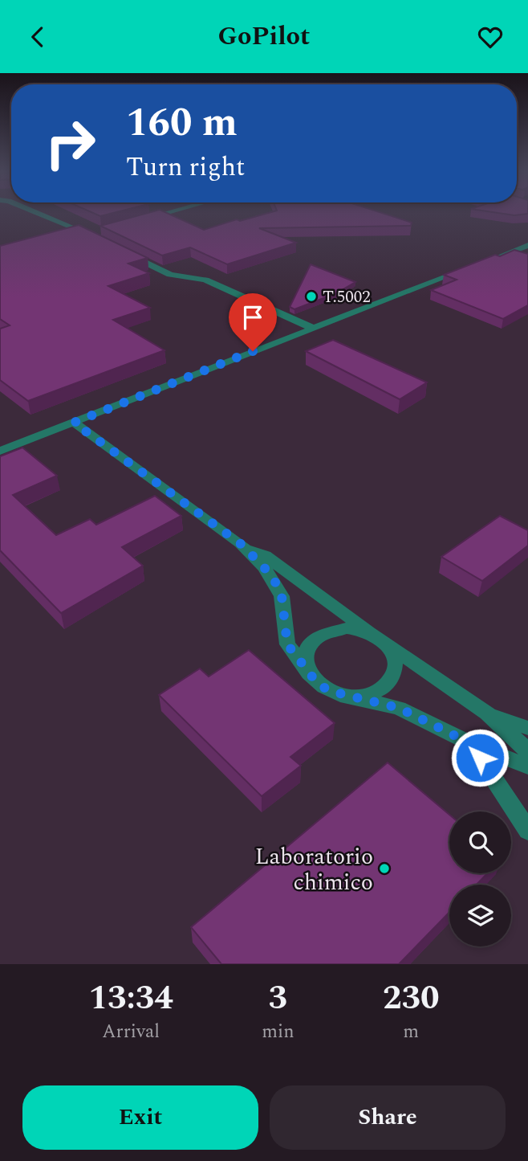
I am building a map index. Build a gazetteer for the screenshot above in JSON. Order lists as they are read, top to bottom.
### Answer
{
  "places": ["T.5002", "Laboratorio chimico"],
  "page": {
    "header": "GoPilot",
    "turn": ["160 m", "Turn right"],
    "eta": [
      "13:34",
      "Arrival",
      "3",
      "min",
      "230",
      "m"
    ],
    "buttons": ["Exit", "Share"]
  }
}
